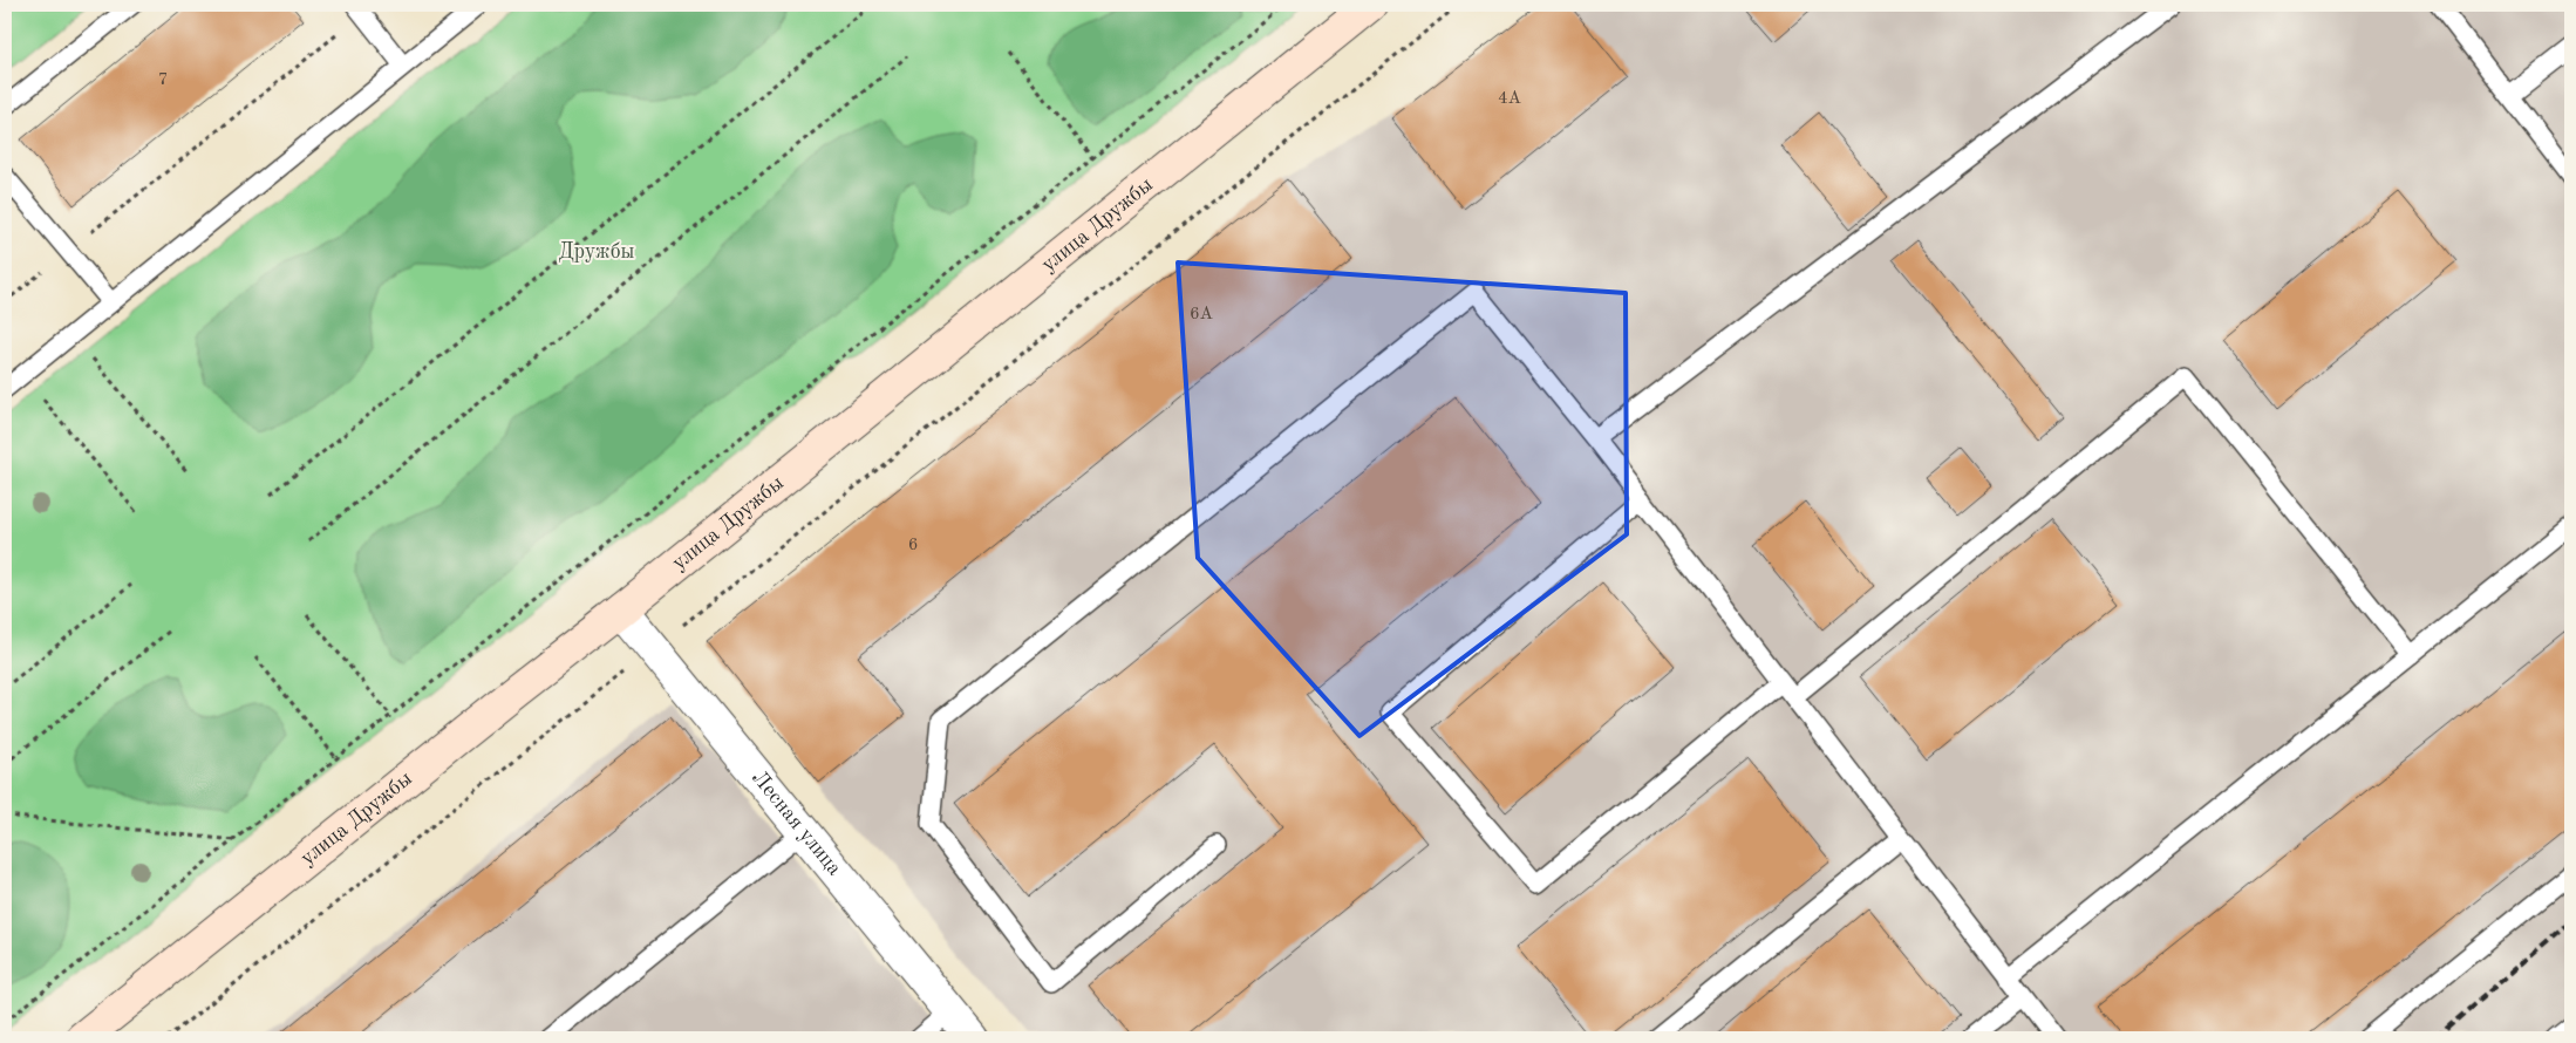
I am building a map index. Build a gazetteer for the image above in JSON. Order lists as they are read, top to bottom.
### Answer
{
  "streets": {
    "main road": ["улица Дружбы"],
    "street": ["Лесная улица"]
  },
  "crossings": [
    ["улица Дружбы", "Лесная улица"]
  ],
  "parks": ["Дружбы"],
  "house_numbers": [
    "7",
    "4А",
    "6А",
    "6"
  ]
}
